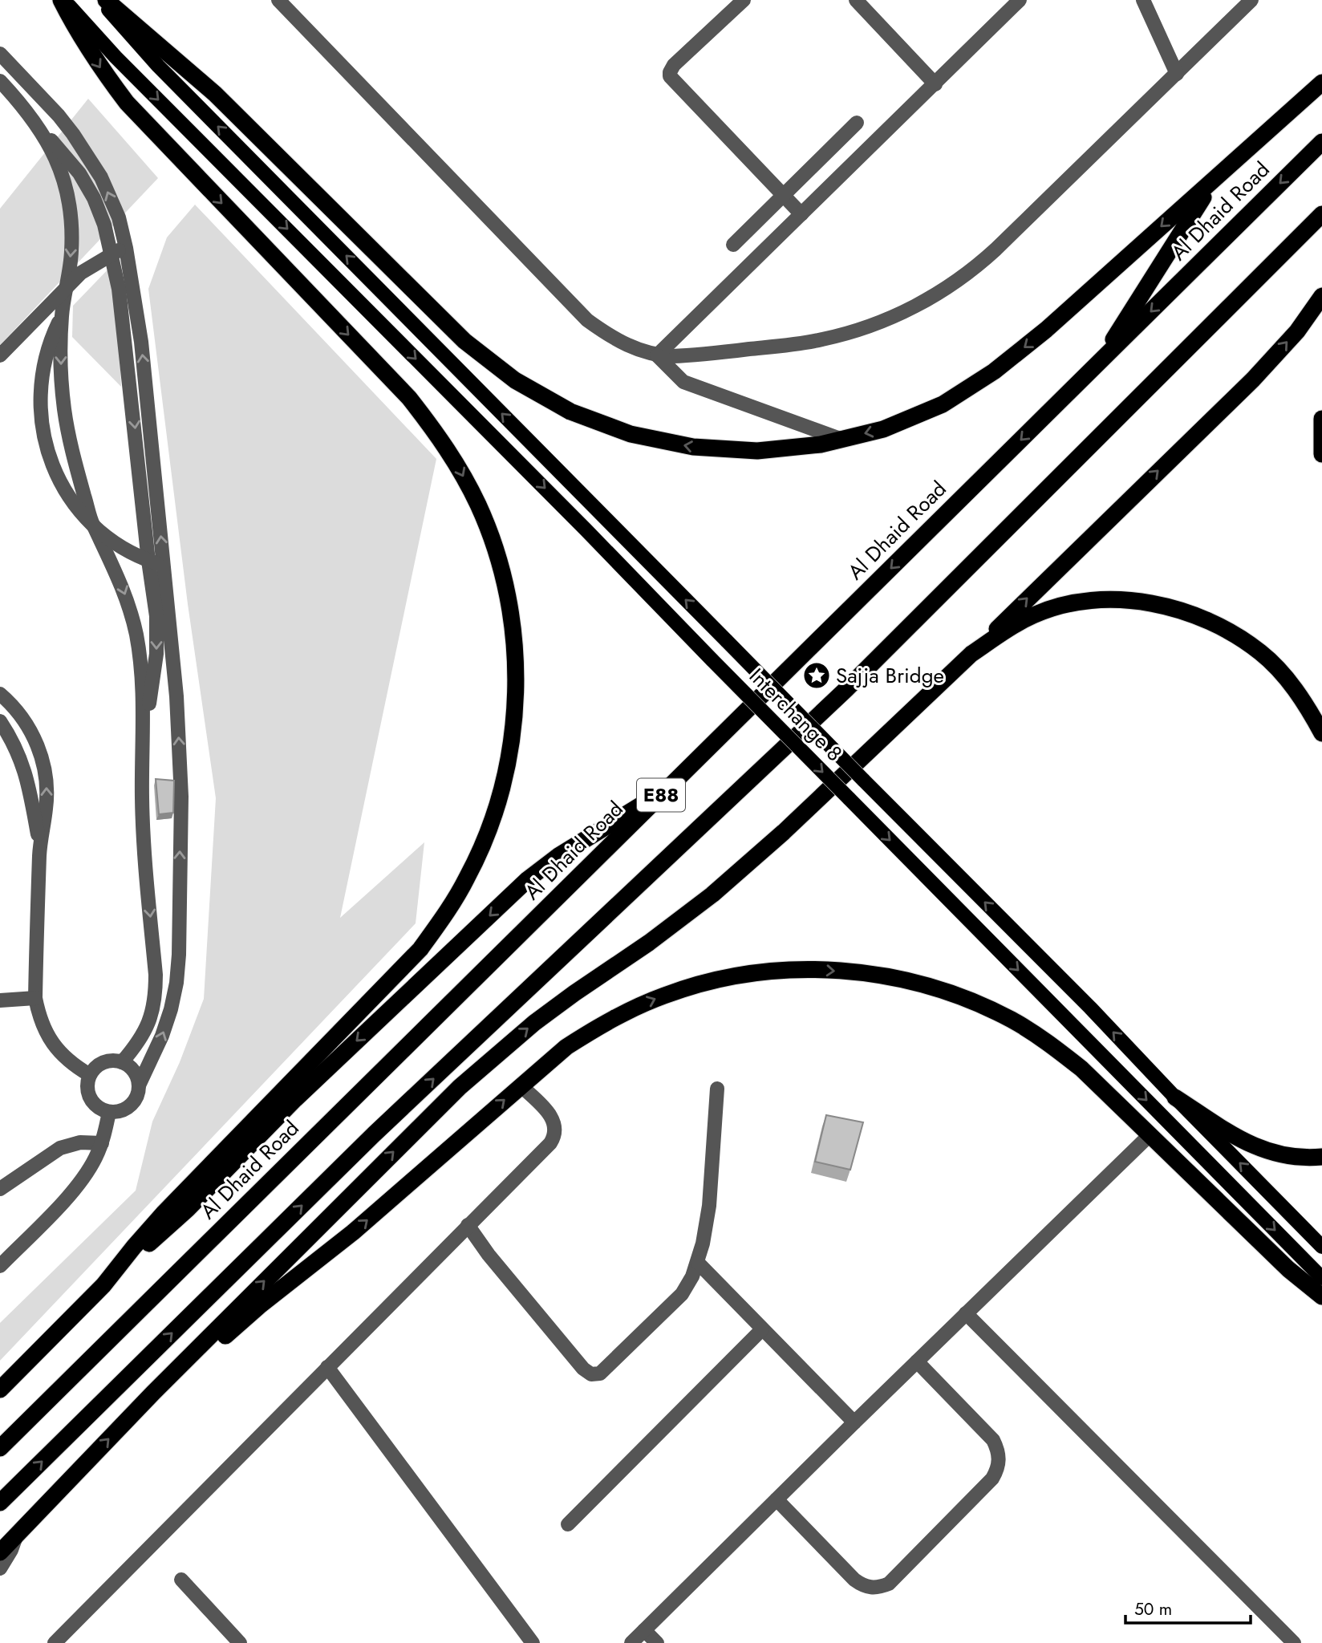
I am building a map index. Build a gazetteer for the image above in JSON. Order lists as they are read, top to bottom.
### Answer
{
  "streets": {
    "highway": ["Al Dhaid Road", "E88"],
    "main road": ["Interchange 8"]
  },
  "places": {
    "place": ["Sajja Bridge"]
  },
  "scale_bar": "50 m"
}
